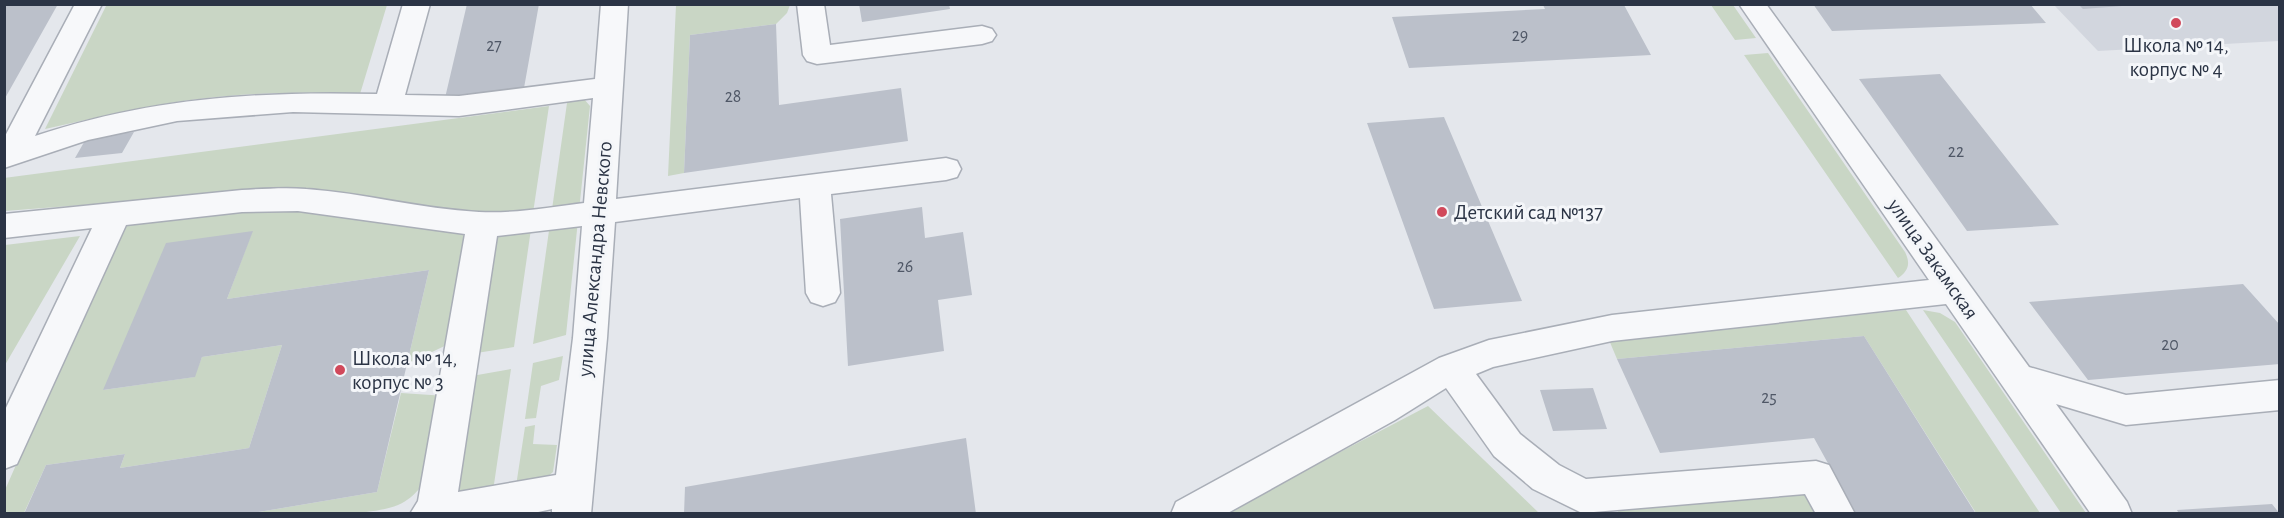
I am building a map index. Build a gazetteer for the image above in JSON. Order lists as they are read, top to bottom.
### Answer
{
  "streets": {
    "street": ["улица Александра Невского", "улица Закамская"]
  },
  "places": ["Школа № 14, корпус № 4", "Детский сад №137", "Школа № 14, корпус № 3"],
  "house_numbers": [
    "29",
    "27",
    "28",
    "22",
    "26",
    "20",
    "25"
  ]
}
